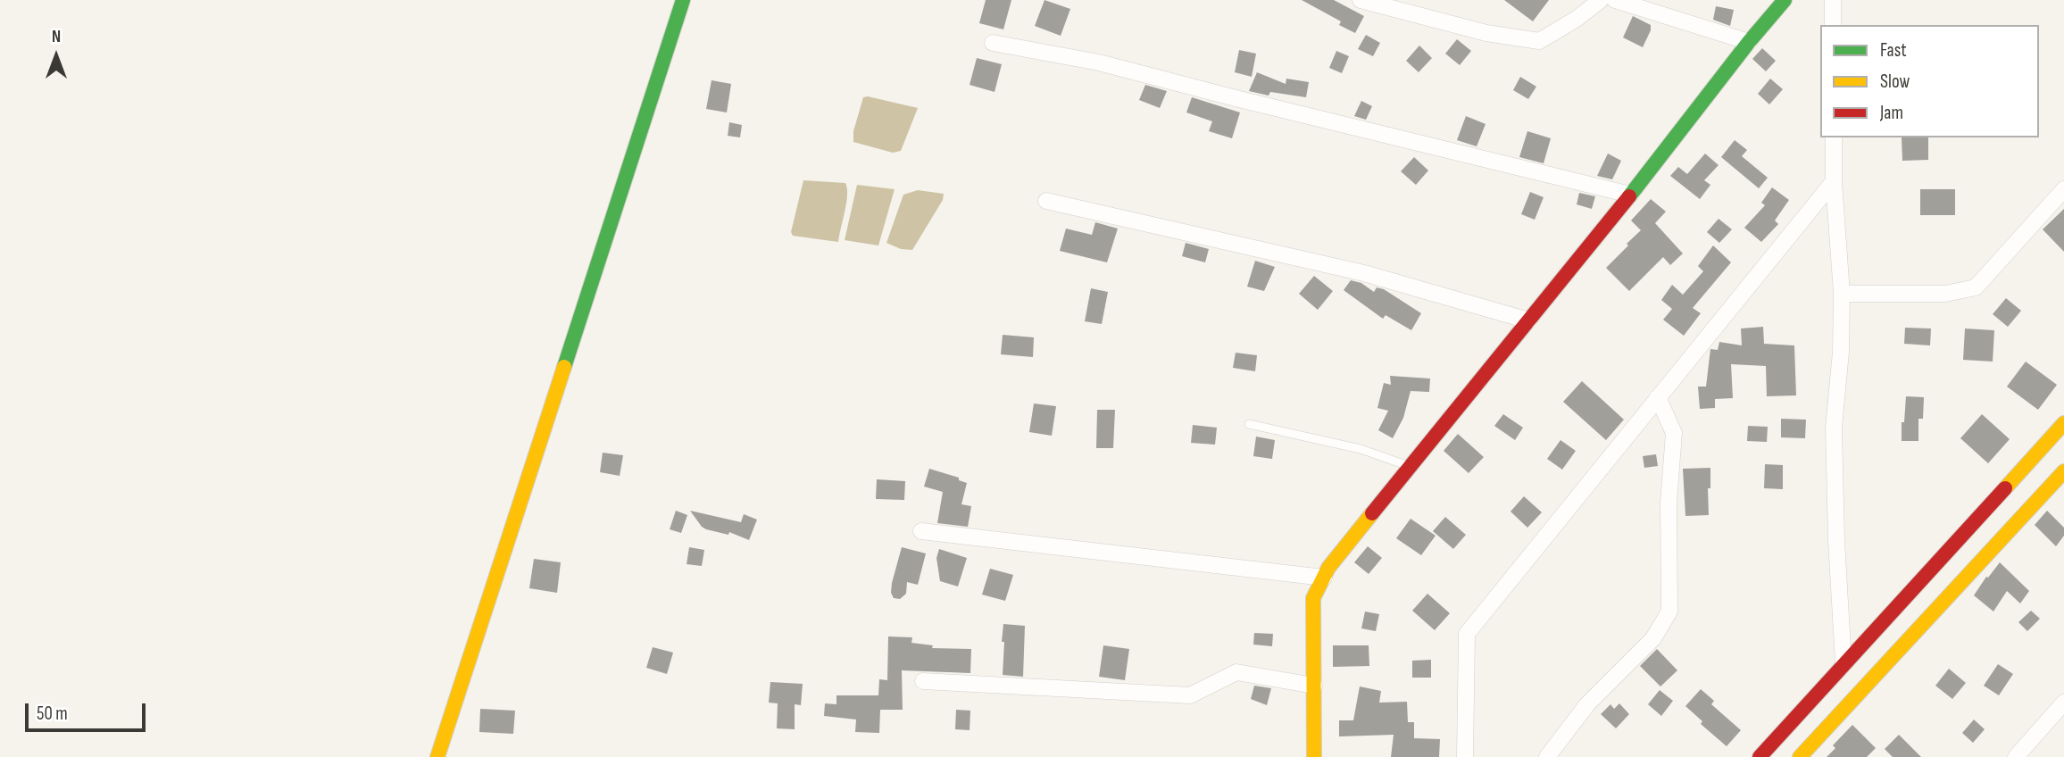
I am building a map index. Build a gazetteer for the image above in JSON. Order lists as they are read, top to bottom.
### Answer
{
  "legend": ["Fast", "Slow", "Jam"],
  "scale_bar": "50 m",
  "north": "top"
}
